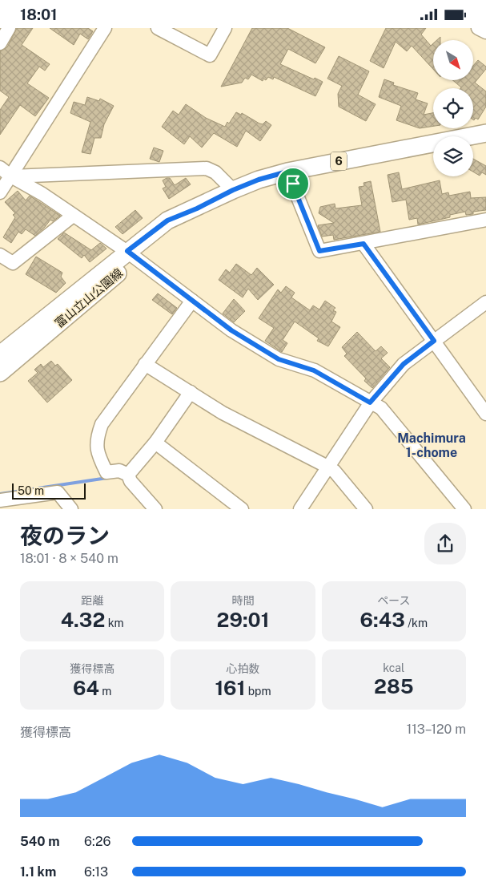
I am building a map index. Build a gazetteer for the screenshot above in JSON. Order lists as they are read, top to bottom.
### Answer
{
  "streets": {
    "main road": ["6", "富山立山公園線"]
  },
  "districts": ["Machimura 1-chome"],
  "scale_bar": "50 m",
  "north": "bottom right",
  "page": {
    "status": "18:01",
    "scale": "50 m",
    "heading": ["夜のラン", "18:01 · 8 × 540 m"],
    "stats": [
      ["距離", "4.32 km"],
      ["時間", "29:01"],
      ["ペース", "6:43 /km"],
      ["獲得標高", "64 m"],
      ["心拍数", "161 bpm"],
      ["kcal", "285"]
    ],
    "chart": ["獲得標高", "113–120 m"],
    "list": [
      {
        "name": "540 m",
        "note": "6:26"
      },
      {
        "name": "1.1 km",
        "note": "6:13"
      }
    ]
  }
}
